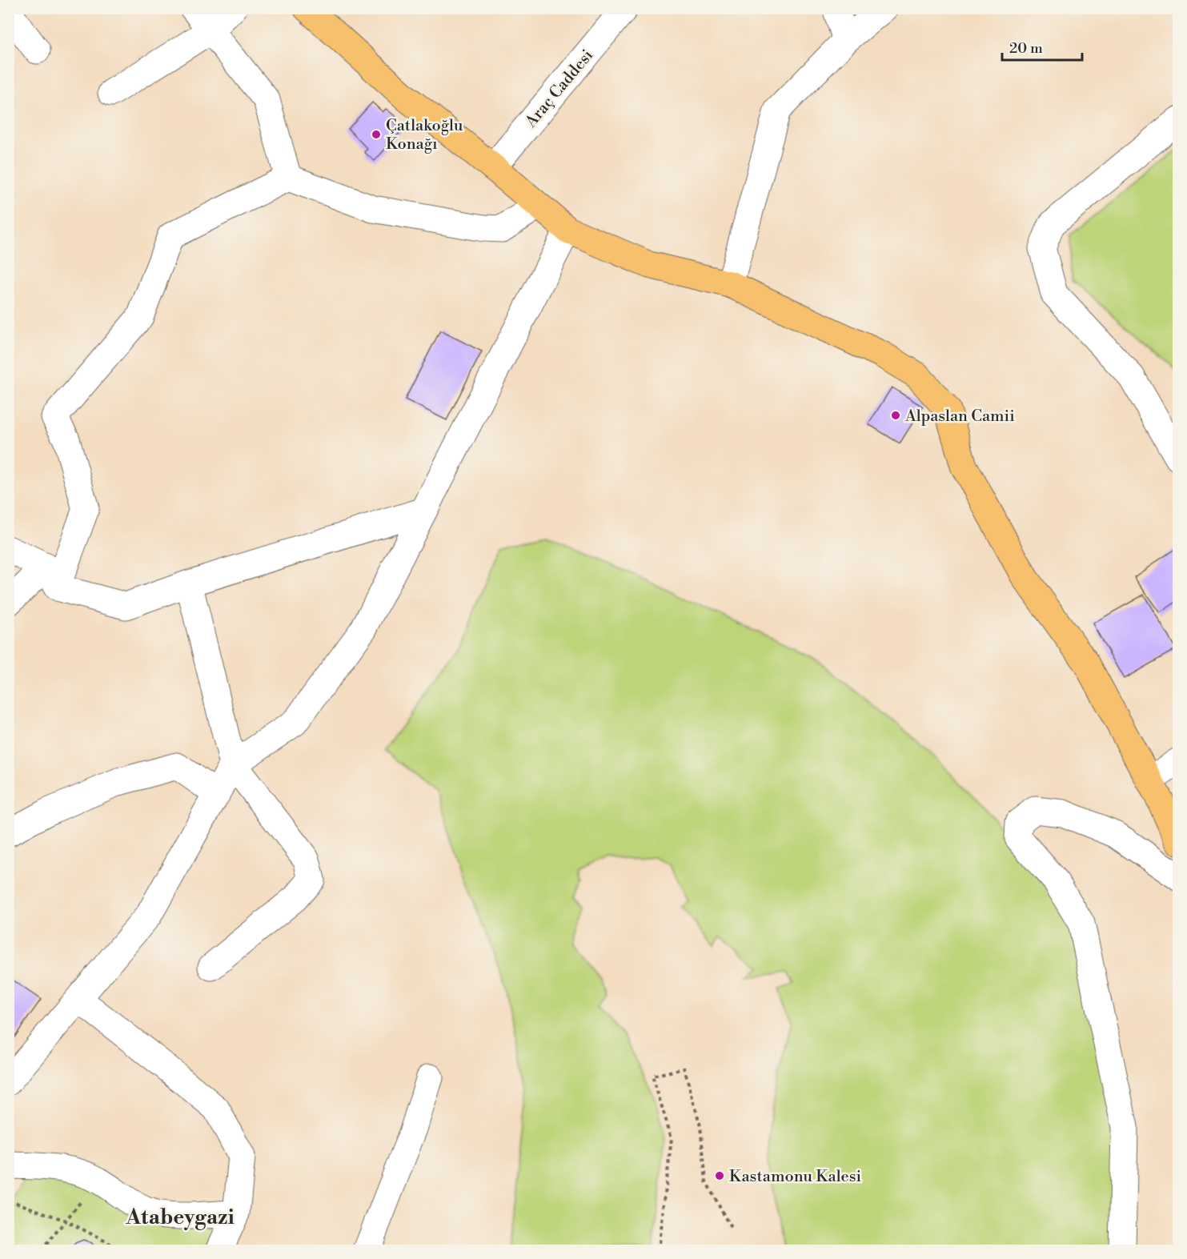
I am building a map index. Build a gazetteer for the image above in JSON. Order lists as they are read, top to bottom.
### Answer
{
  "streets": {
    "street": ["Araç Caddesi"]
  },
  "districts": ["Atabeygazi"],
  "places": ["Çatlakoğlu Konağı", "Alpaslan Camii", "Kastamonu Kalesi"],
  "scale_bar": "20 m"
}
